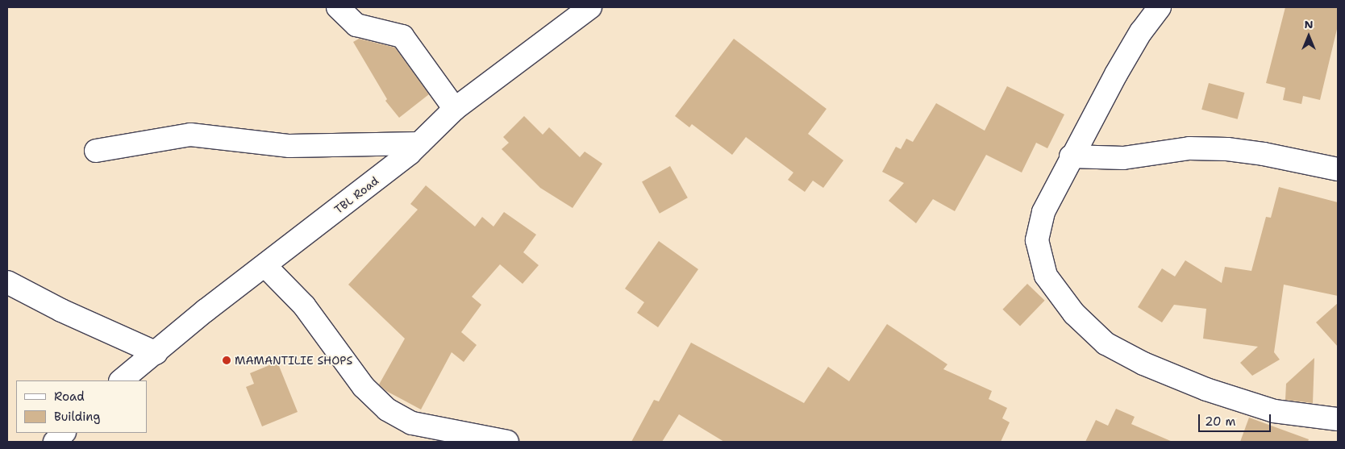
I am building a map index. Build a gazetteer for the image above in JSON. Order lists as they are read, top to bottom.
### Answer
{
  "streets": {
    "street": ["TBL Road"]
  },
  "places": ["MAMANTILIE SHOPS"],
  "legend": ["Road", "Building"],
  "scale_bar": "20 m",
  "north": "top"
}
